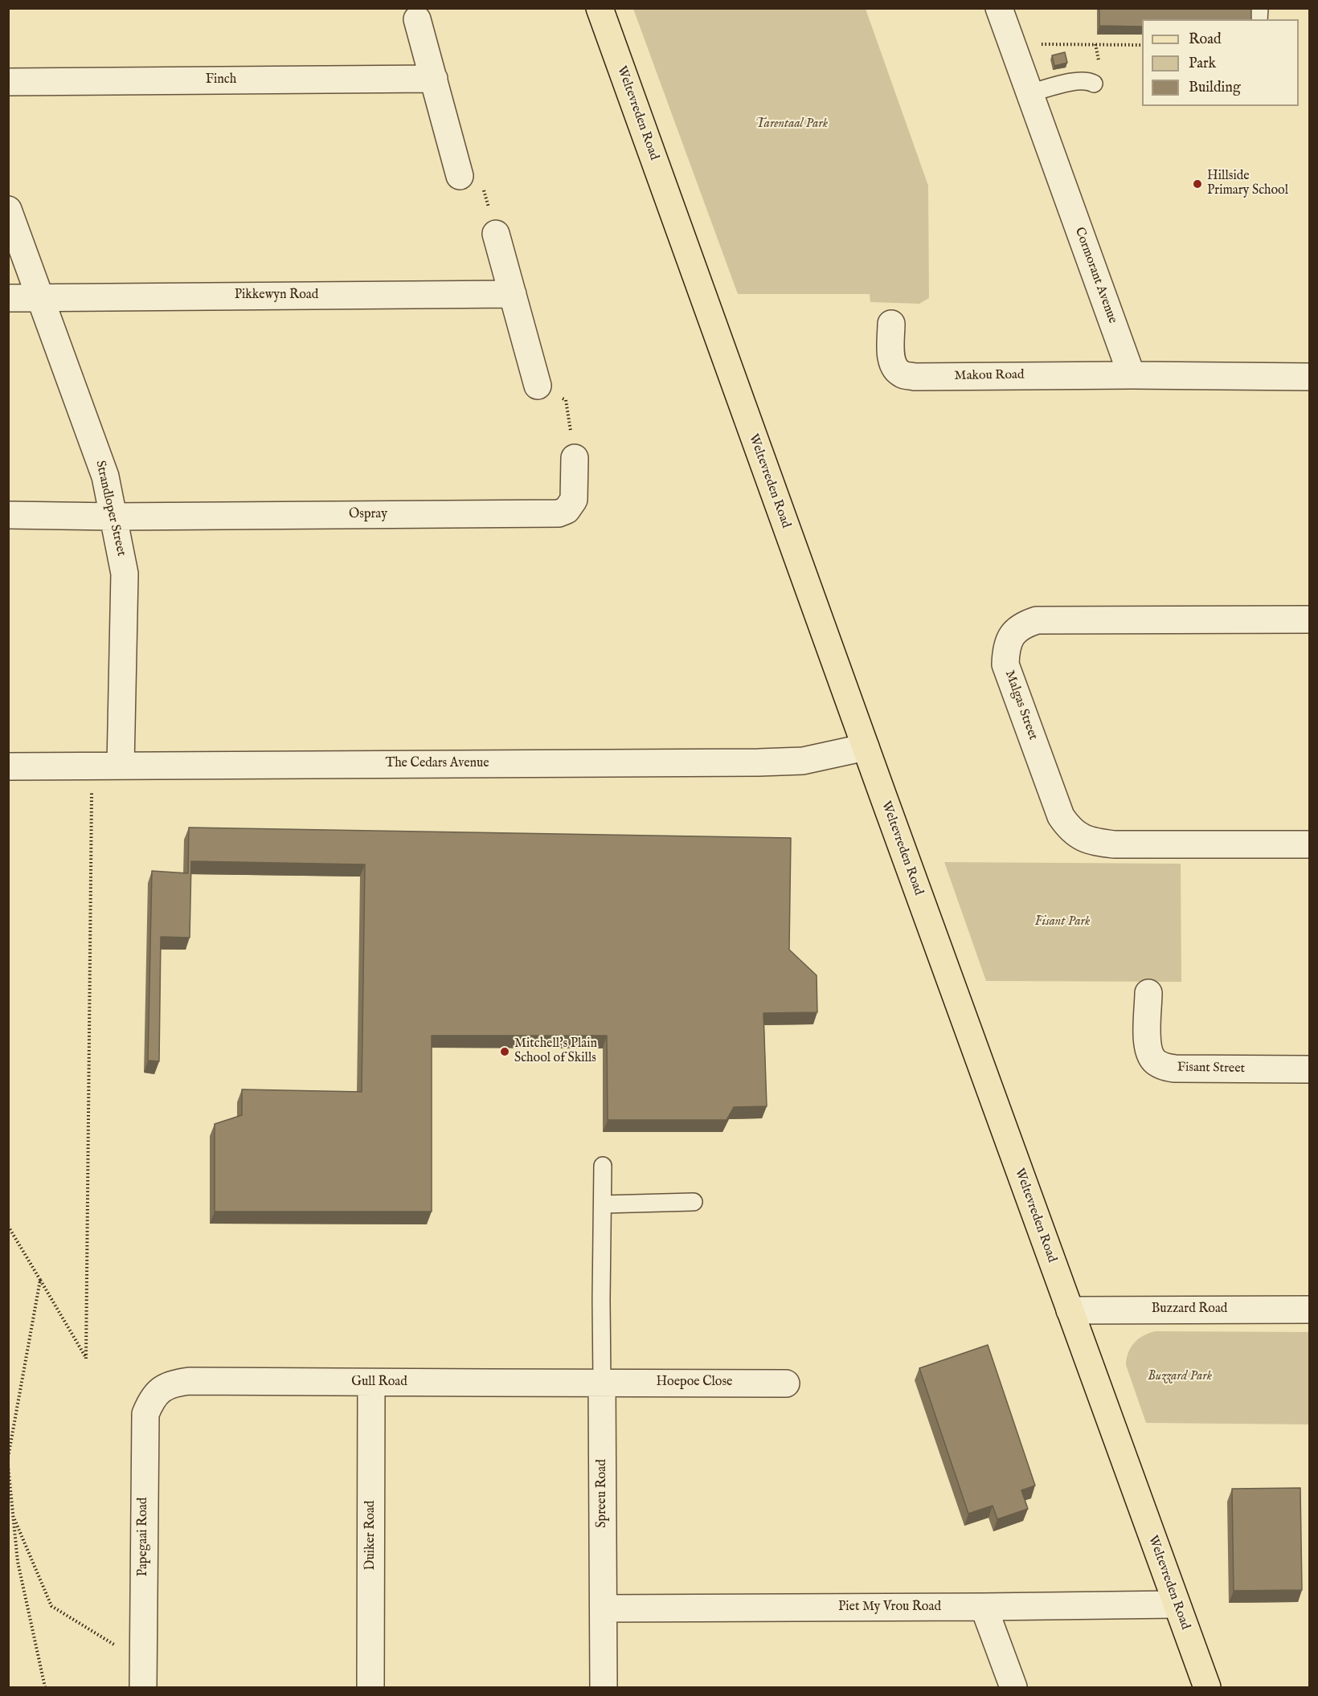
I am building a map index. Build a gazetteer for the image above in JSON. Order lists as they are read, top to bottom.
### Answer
{
  "streets": {
    "main road": ["Weltevreden Road"],
    "street": [
      "Finch",
      "Cormorant Avenue",
      "Pikkewyn Road",
      "Makou Road",
      "Strandloper Street",
      "Ospray",
      "Malgas Street",
      "The Cedars Avenue",
      "Fisant Street",
      "Buzzard Road",
      "Gull Road",
      "Hoepoe Close",
      "Spreeu Road",
      "Duiker Road",
      "Papegaai Road",
      "Piet My Vrou Road"
    ]
  },
  "crossings": [
    ["Weltevreden Road", "The Cedars Avenue"],
    ["Weltevreden Road", "Buzzard Road"],
    ["Weltevreden Road", "Piet My Vrou Road"],
    ["Cormorant Avenue", "Makou Road"],
    ["Pikkewyn Road", "Strandloper Street"],
    ["Strandloper Street", "Ospray"],
    ["Strandloper Street", "The Cedars Avenue"],
    ["Gull Road", "Hoepoe Close"],
    ["Gull Road", "Spreeu Road"],
    ["Gull Road", "Duiker Road"],
    ["Gull Road", "Papegaai Road"],
    ["Hoepoe Close", "Spreeu Road"],
    ["Spreeu Road", "Piet My Vrou Road"]
  ],
  "parks": ["Tarentaal Park", "Fisant Park", "Buzzard Park"],
  "places": ["Hillside Primary School", "Mitchell's Plain School of Skills"],
  "legend": ["Road", "Park", "Building"]
}
